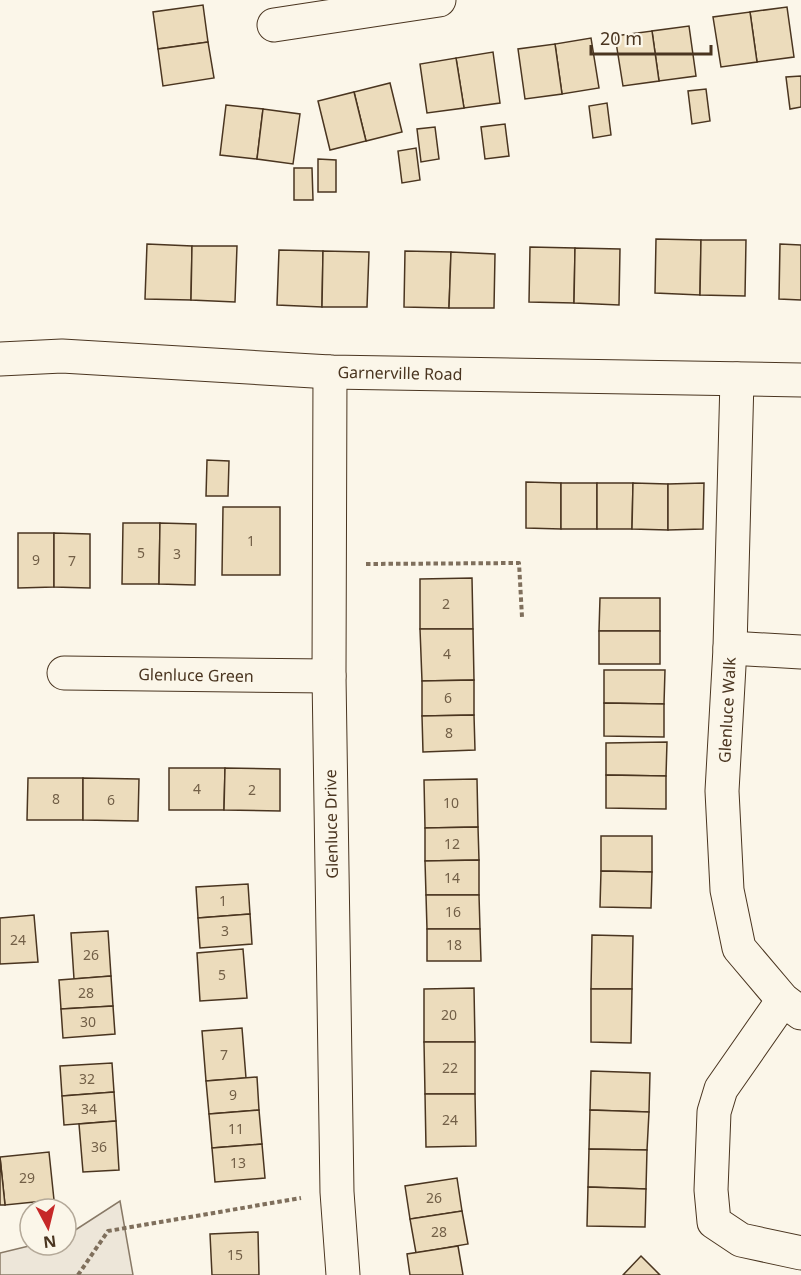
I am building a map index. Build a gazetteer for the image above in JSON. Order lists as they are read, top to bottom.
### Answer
{
  "streets": {
    "street": [
      "Garnerville Road",
      "Glenluce Green",
      "Glenluce Walk",
      "Glenluce Drive"
    ]
  },
  "crossings": [
    ["Garnerville Road", "Glenluce Walk"],
    ["Garnerville Road", "Glenluce Drive"],
    ["Glenluce Green", "Glenluce Drive"]
  ],
  "house_numbers": [
    "1",
    "5",
    "3",
    "9",
    "7",
    "2",
    "4",
    "6",
    "8",
    "4",
    "2",
    "8",
    "6",
    "10",
    "12",
    "14",
    "1",
    "16",
    "3",
    "24",
    "18",
    "26",
    "5",
    "28",
    "20",
    "30",
    "7",
    "22",
    "32",
    "9",
    "34",
    "24",
    "11",
    "36",
    "13",
    "29",
    "26",
    "28",
    "15"
  ],
  "scale_bar": "20 m",
  "north": "bottom"
}
